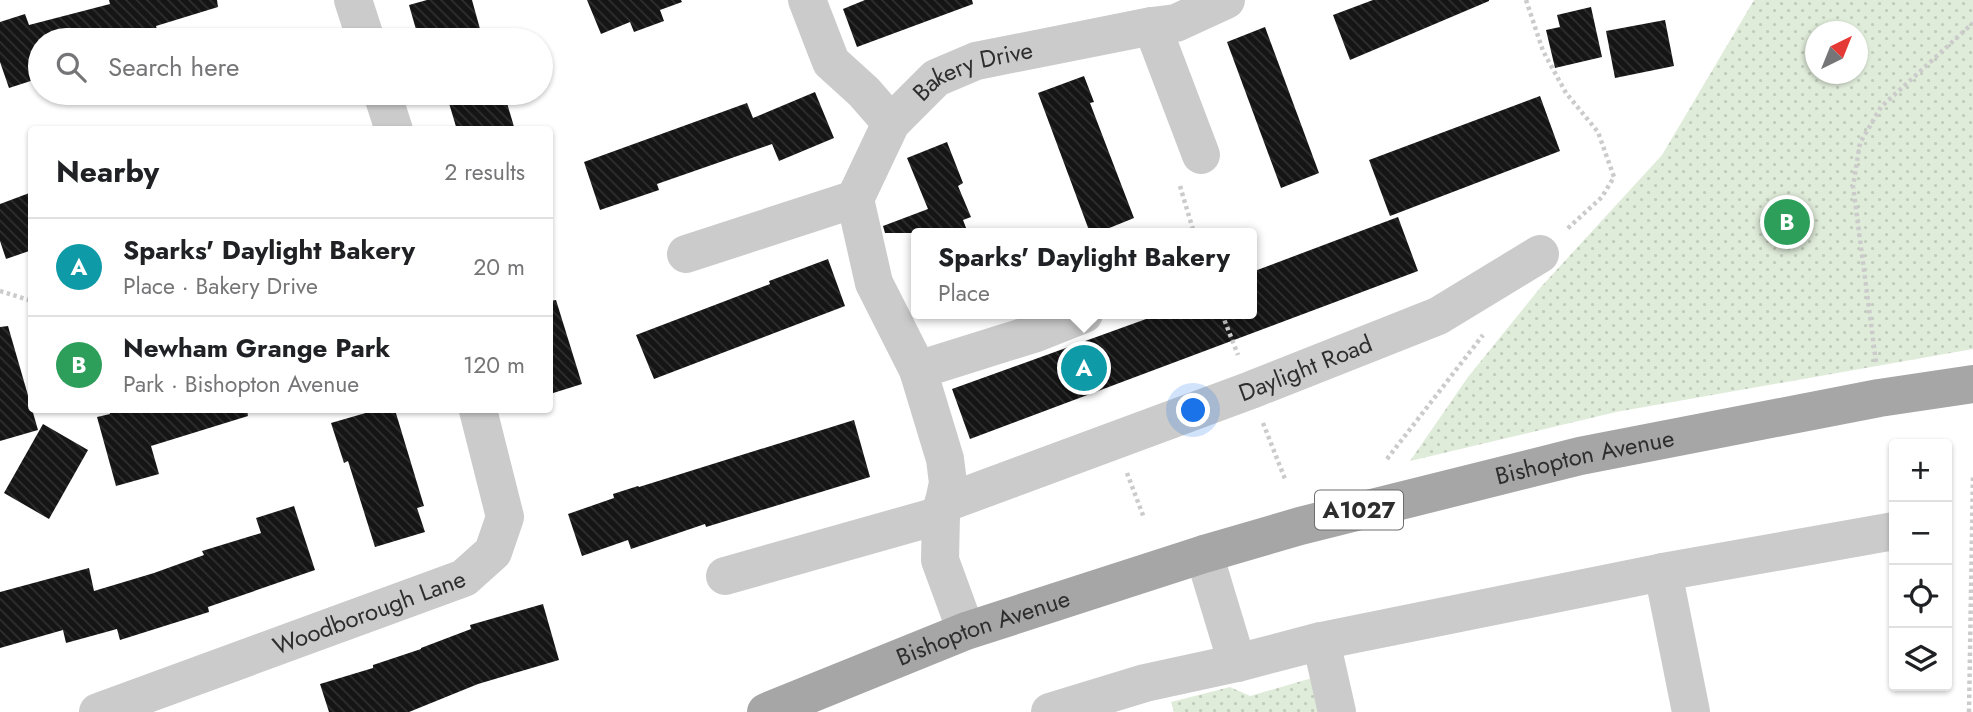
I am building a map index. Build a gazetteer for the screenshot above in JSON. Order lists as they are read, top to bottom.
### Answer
{
  "streets": {
    "main road": ["Bishopton Avenue", "A1027"],
    "street": ["Bakery Drive", "Daylight Road", "Woodborough Lane"]
  },
  "north": "top right",
  "page": {
    "search": "Search here",
    "heading": ["Nearby", "2 results"],
    "pins": ["B", "A"],
    "list": [
      {
        "mark": "A",
        "name": "Sparks' Daylight Bakery",
        "note": "Place · Bakery Drive",
        "value": "20 m"
      },
      {
        "mark": "B",
        "name": "Newham Grange Park",
        "note": "Park · Bishopton Avenue",
        "value": "120 m"
      }
    ],
    "popup": ["Sparks' Daylight Bakery", "Place"],
    "map_buttons": ["+", "−"]
  }
}
